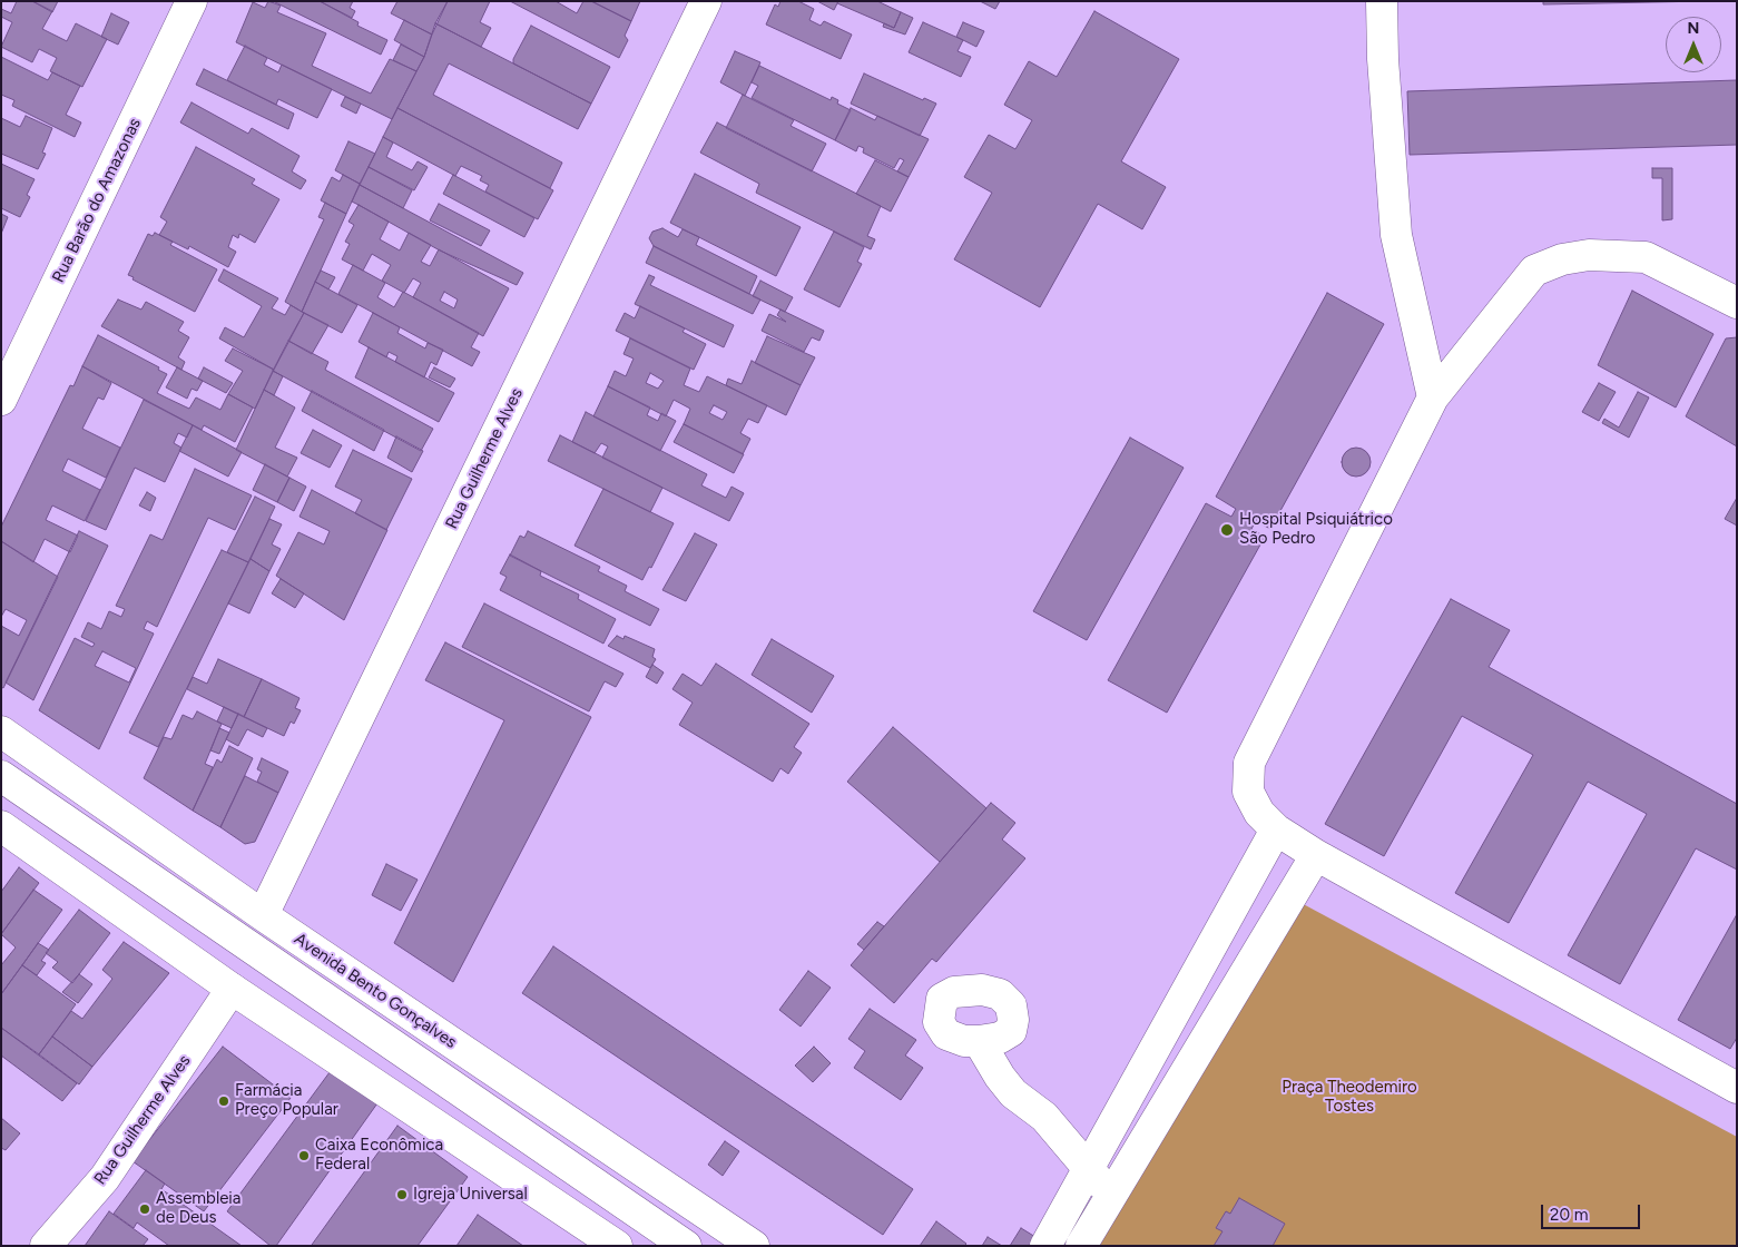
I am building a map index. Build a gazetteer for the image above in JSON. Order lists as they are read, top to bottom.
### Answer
{
  "streets": {
    "main road": ["Rua Barão do Amazonas", "Rua Guilherme Alves", "Avenida Bento Gonçalves"]
  },
  "crossings": [
    ["Rua Guilherme Alves", "Avenida Bento Gonçalves"]
  ],
  "parks": ["Praça Theodemiro Tostes"],
  "places": [
    "Hospital Psiquiátrico São Pedro",
    "Farmácia Preço Popular",
    "Caixa Econômica Federal",
    "Igreja Universal",
    "Assembleia de Deus"
  ],
  "scale_bar": "20 m",
  "north": "top"
}
